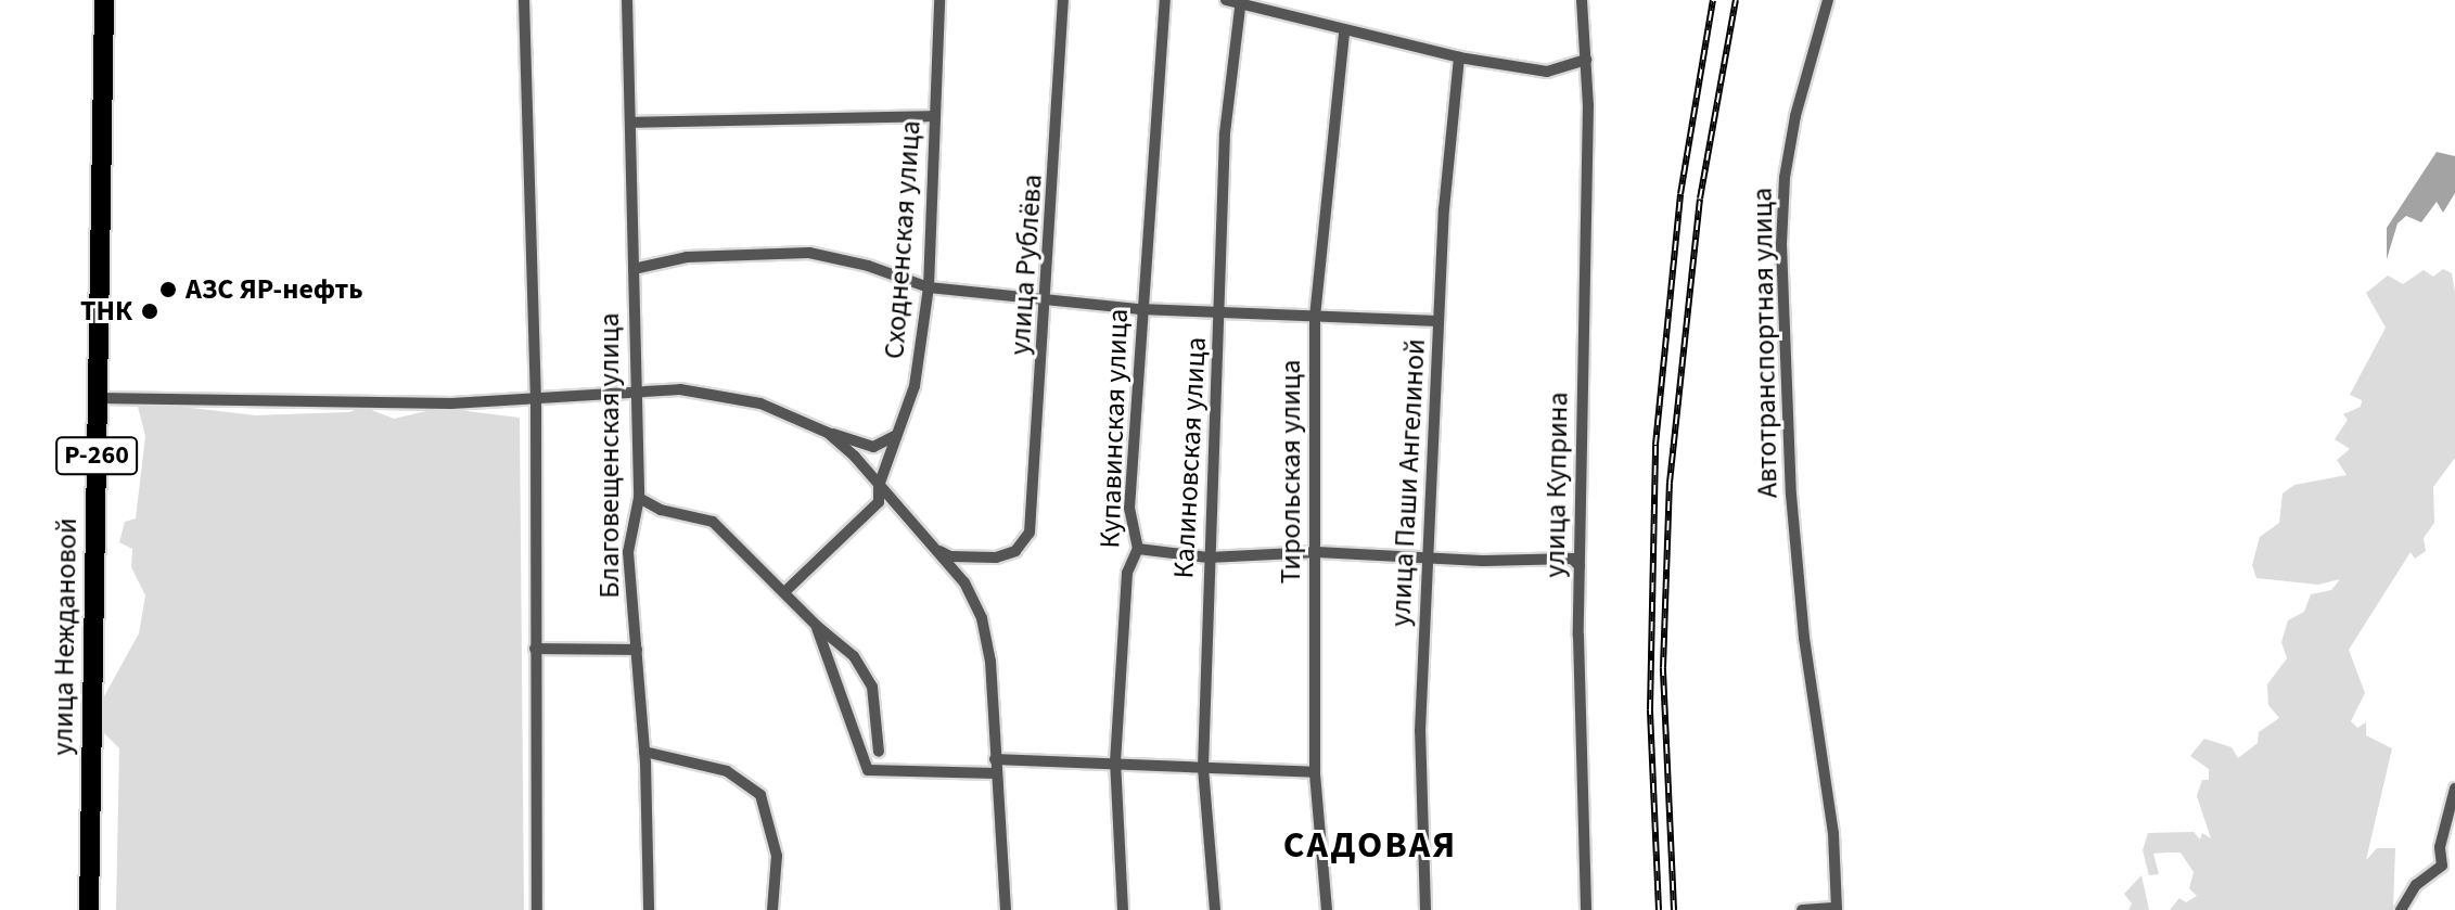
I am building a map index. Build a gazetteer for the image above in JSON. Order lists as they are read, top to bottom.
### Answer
{
  "streets": {
    "highway": ["Р-260", "улица Неждановой"],
    "street": [
      "Сходненская улица",
      "улица Рублёва",
      "Автотранспортная улица",
      "Купавинская улица",
      "Благовещенская улица",
      "Калиновская улица",
      "Тирольская улица",
      "улица Паши Ангелиной",
      "улица Куприна"
    ]
  },
  "districts": ["САДОВАЯ"],
  "places": ["АЗС ЯР-нефть", "ТНК"]
}
